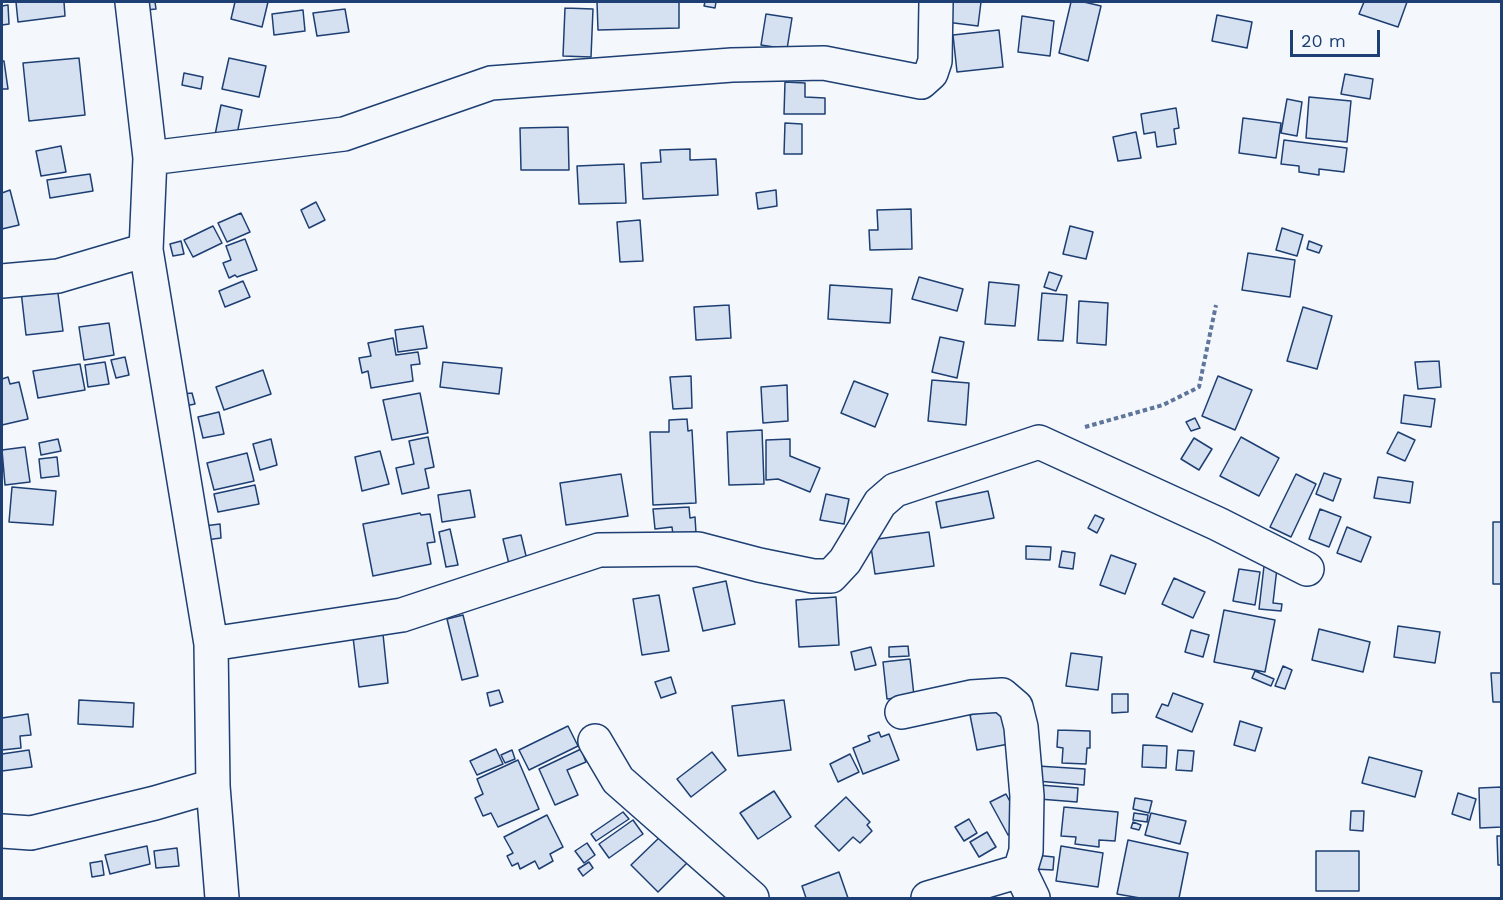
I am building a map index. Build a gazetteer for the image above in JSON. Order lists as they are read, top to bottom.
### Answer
{
  "scale_bar": "20 m"
}
